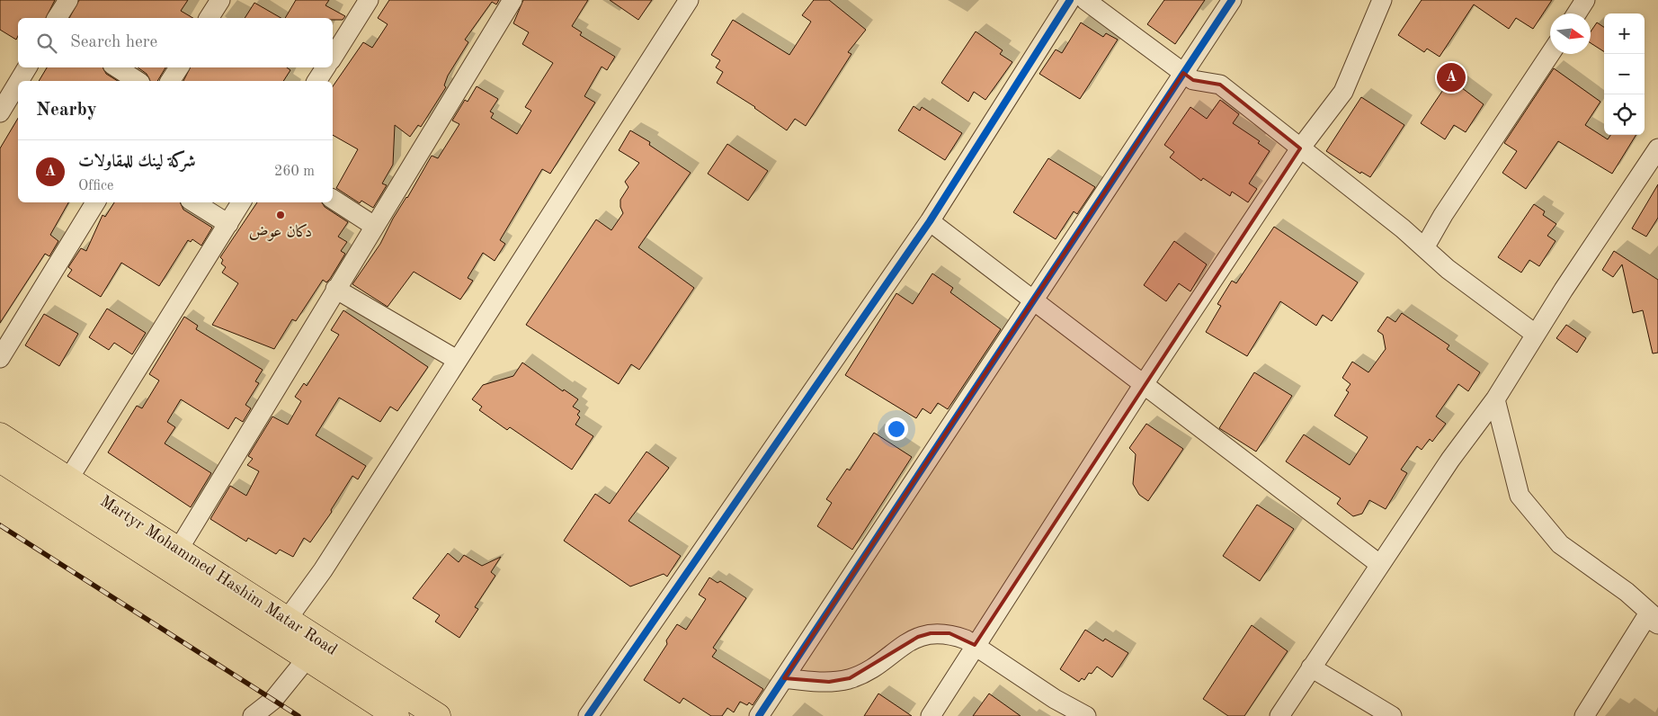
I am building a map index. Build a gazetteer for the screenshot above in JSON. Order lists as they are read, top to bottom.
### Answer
{
  "streets": {
    "main road": ["Martyr Mohammed Hashim Matar Road"]
  },
  "places": ["دكان عوض"],
  "north": "right",
  "page": {
    "map_buttons": ["+", "−"],
    "search": "Search here",
    "pins": "A",
    "heading": "Nearby",
    "list": [
      {
        "mark": "A",
        "name": "شركة لينك للمقاولات",
        "note": "Office",
        "value": "260 m"
      }
    ]
  }
}
